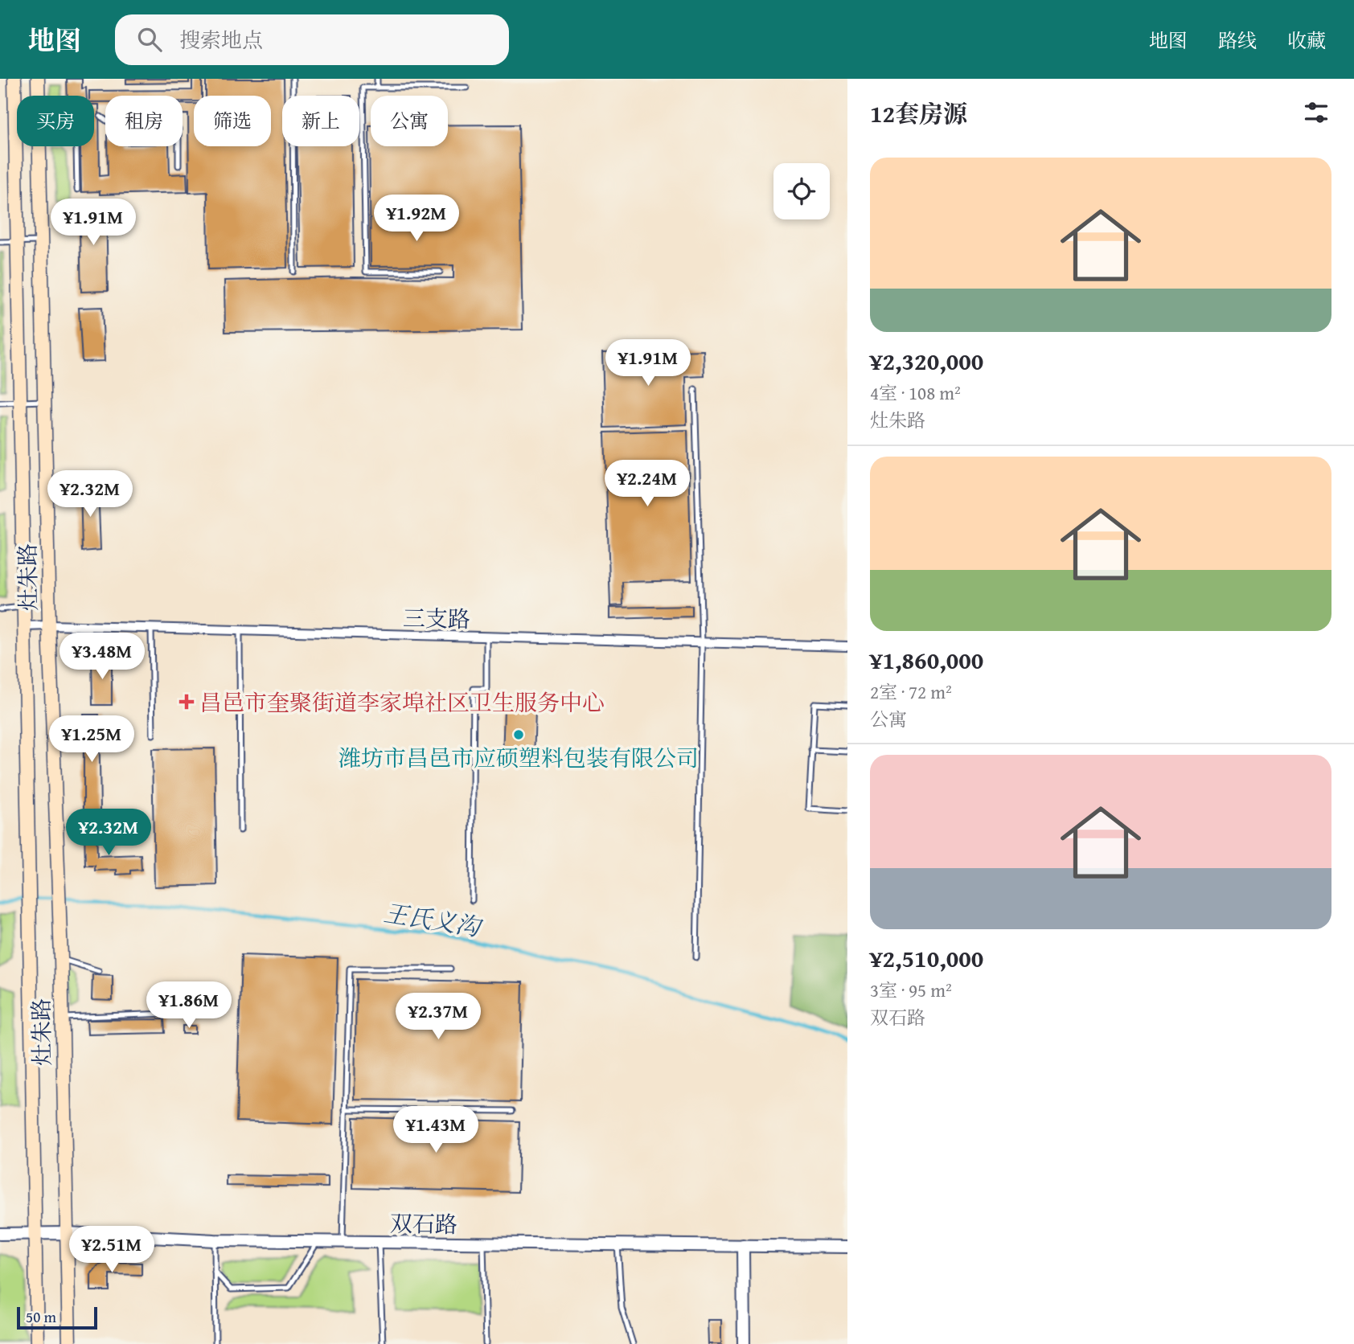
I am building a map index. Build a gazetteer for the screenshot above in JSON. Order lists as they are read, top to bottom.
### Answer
{
  "streets": {
    "main road": ["灶朱路"],
    "street": ["三支路", "双石路"]
  },
  "crossings": [
    ["灶朱路", "三支路"],
    ["灶朱路", "双石路"]
  ],
  "water": ["王氏义沟"],
  "places": {
    "health": ["昌邑市奎聚街道李家埠社区卫生服务中心"],
    "other": ["潍坊市昌邑市应硕塑料包装有限公司"]
  },
  "scale_bar": "50 m",
  "page": {
    "header": "地图",
    "search": "搜索地点",
    "nav": ["地图", "路线", "收藏"],
    "heading": "12套房源",
    "chip": [
      "买房",
      "租房",
      "筛选",
      "新上",
      "公寓"
    ],
    "list": [
      {
        "name": "¥2,320,000",
        "note": "4室 · 108 m² · 灶朱路"
      },
      {
        "name": "¥1,860,000",
        "note": "2室 · 72 m² · 公寓"
      },
      {
        "name": "¥2,510,000",
        "note": "3室 · 95 m² · 双石路"
      }
    ],
    "price": [
      "¥1.92M",
      "¥1.91M",
      "¥1.91M",
      "¥2.24M",
      "¥2.32M",
      "¥3.48M",
      "¥1.25M",
      "¥2.32M",
      "¥1.86M",
      "¥2.37M",
      "¥1.43M",
      "¥2.51M"
    ],
    "scale": "50 m"
  }
}
